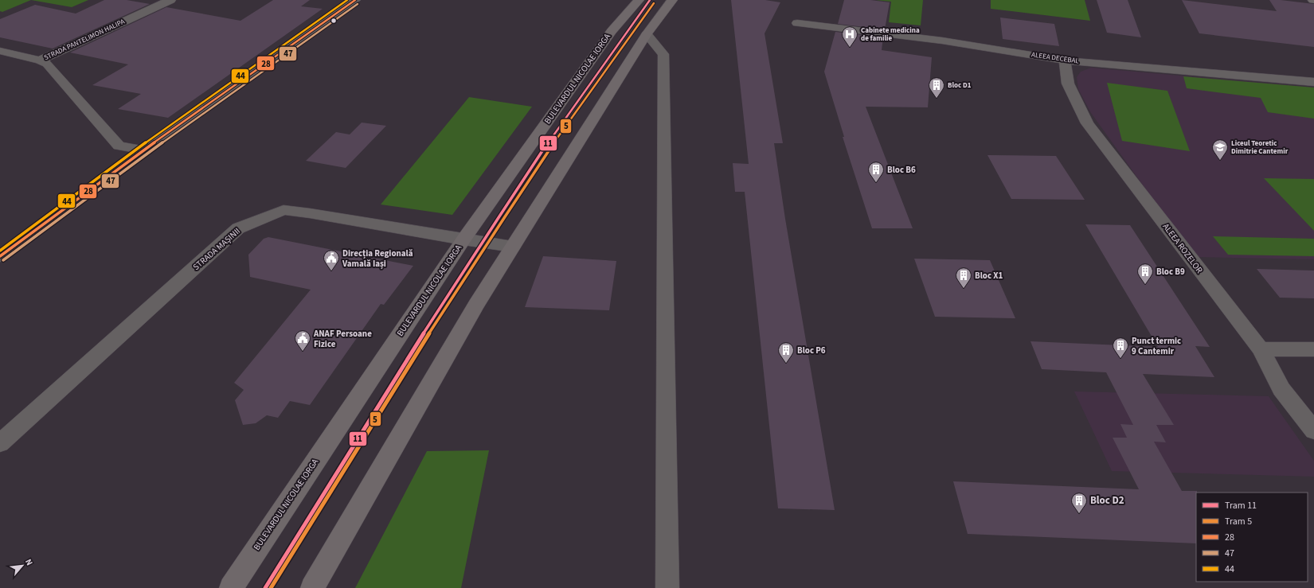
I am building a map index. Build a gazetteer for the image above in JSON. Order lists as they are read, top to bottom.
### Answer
{
  "streets": {
    "main road": ["BULEVARDUL NICOLAE IORGA"],
    "street": [
      "STRADA PANTELIMON HALIPA",
      "ALEEA DECEBAL",
      "ALEEA ROZELOR",
      "STRADA MAȘINII"
    ]
  },
  "crossings": [
    ["ALEEA DECEBAL", "ALEEA ROZELOR"],
    ["BULEVARDUL NICOLAE IORGA", "STRADA MAȘINII"]
  ],
  "places": {
    "hospital": ["Cabinete medicina de familie"],
    "building": [
      "Bloc D1",
      "Bloc B6",
      "Bloc B9",
      "Bloc X1",
      "Punct termic 9 Cantemir",
      "Bloc P6",
      "Bloc D2"
    ],
    "school or university": ["Liceul Teoretic Dimitrie Cantemir"],
    "public building": ["Direcția Regională Vamală Iași", "ANAF Persoane Fizice"]
  },
  "lines": [
    "tram line 11",
    "transit line 28",
    "transit line 44",
    "tram line 5",
    "transit line 47"
  ],
  "legend": [
    "Tram 11",
    "Tram 5",
    "28",
    "47",
    "44"
  ],
  "north": "top right"
}
